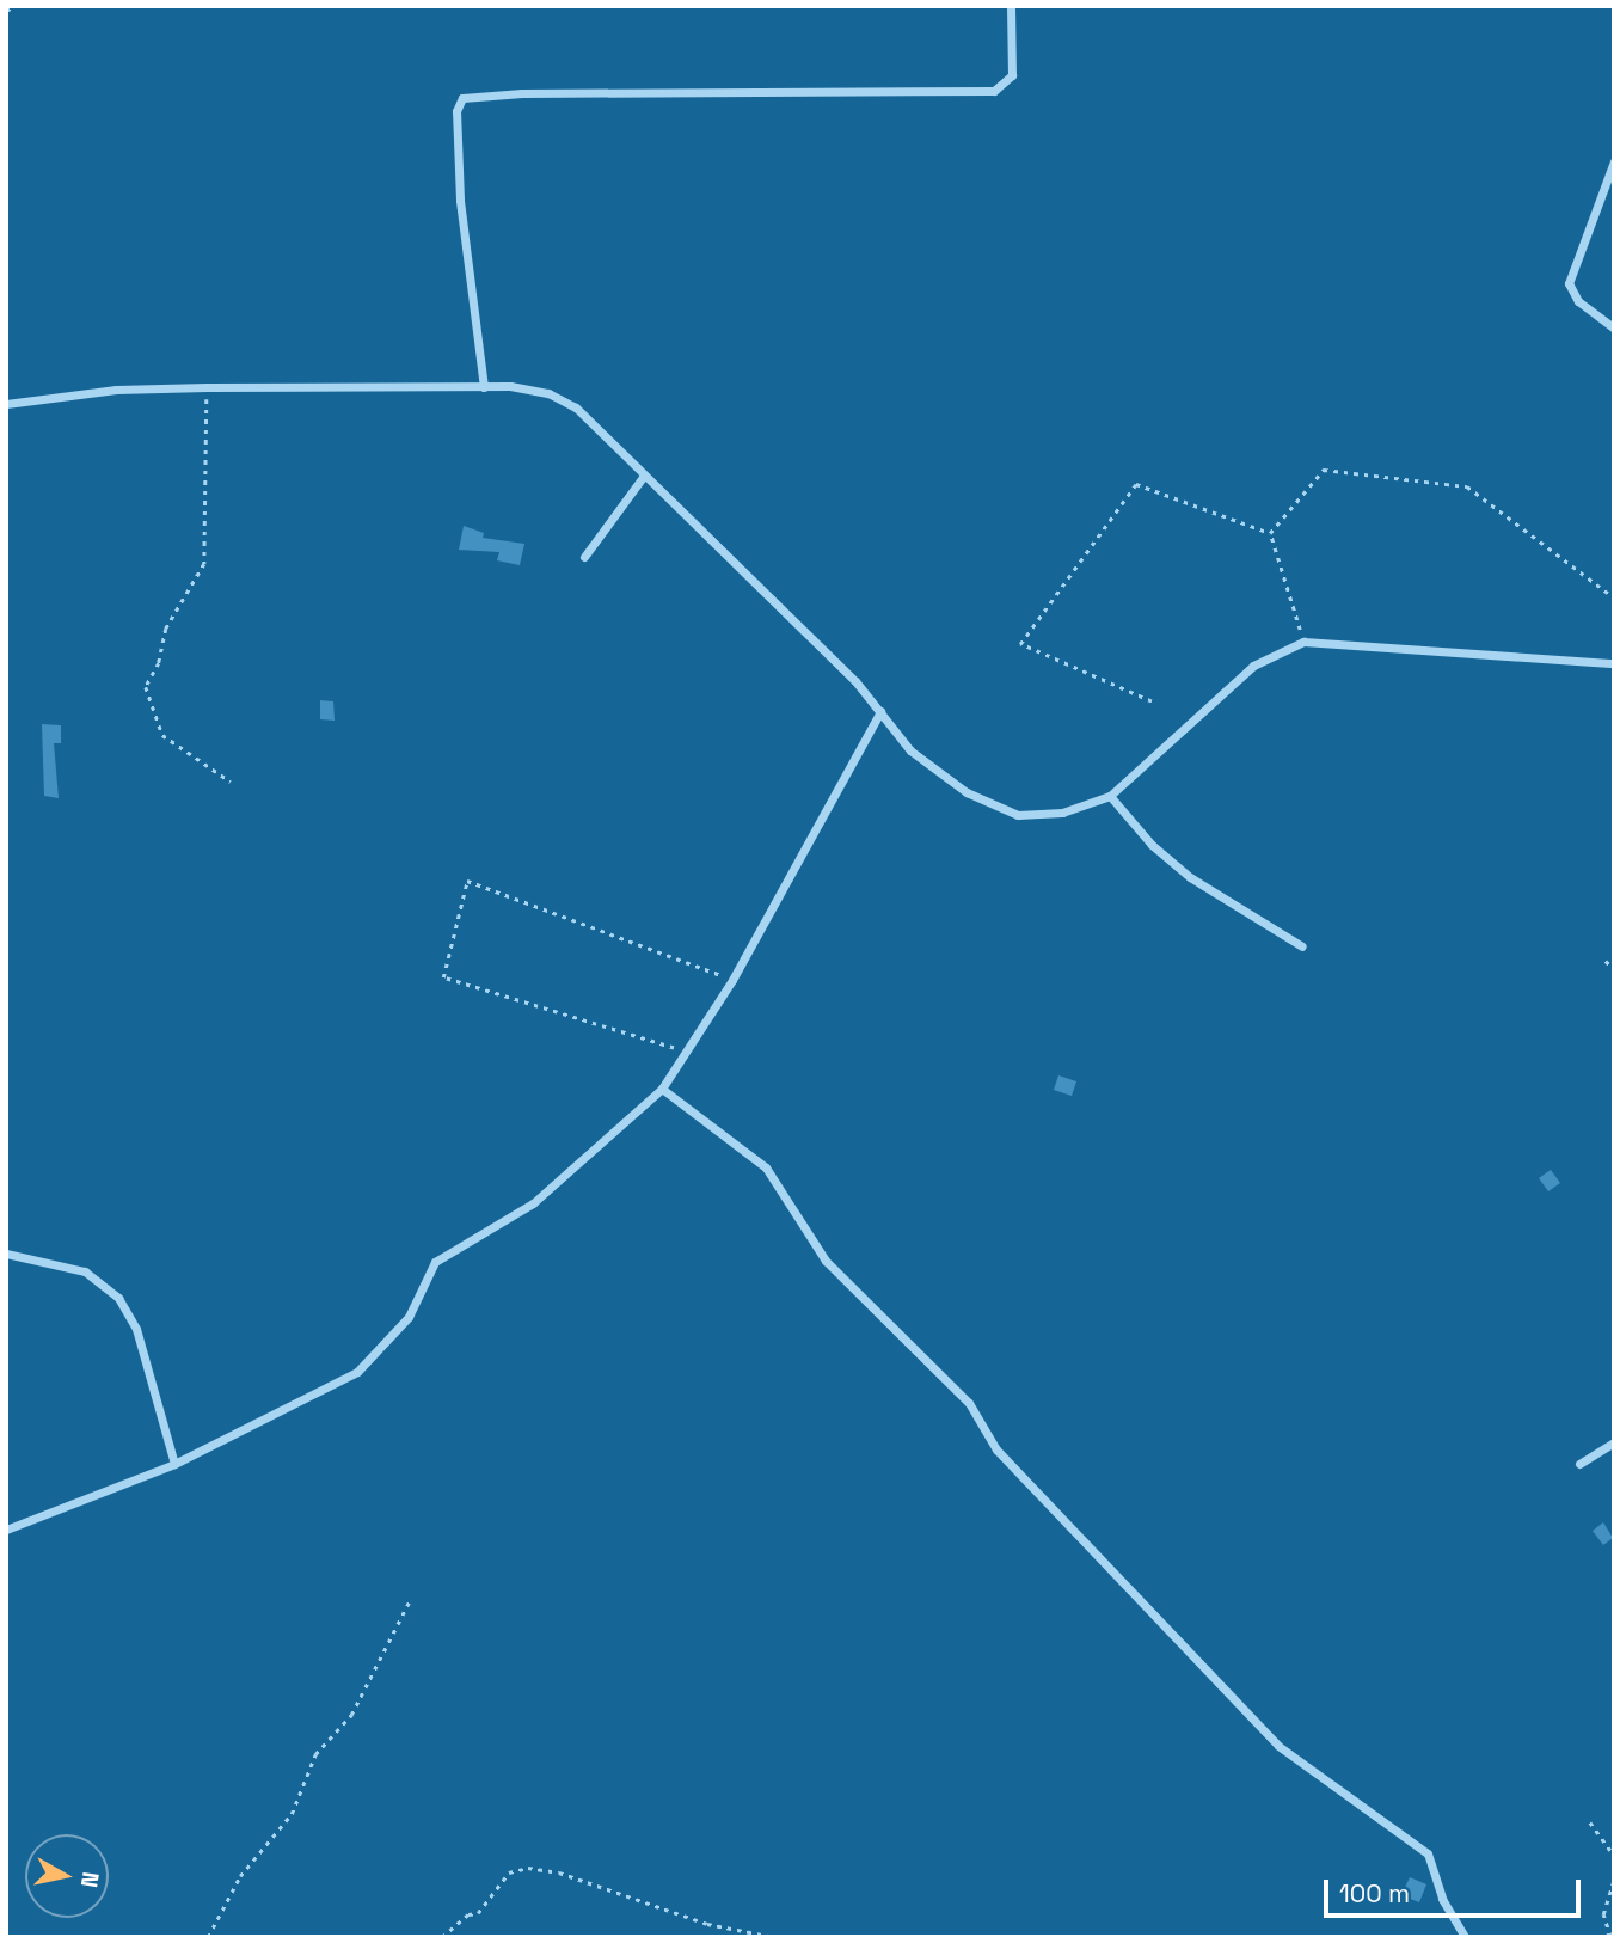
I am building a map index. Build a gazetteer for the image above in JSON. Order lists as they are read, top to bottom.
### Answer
{
  "scale_bar": "100 m",
  "north": "right"
}
